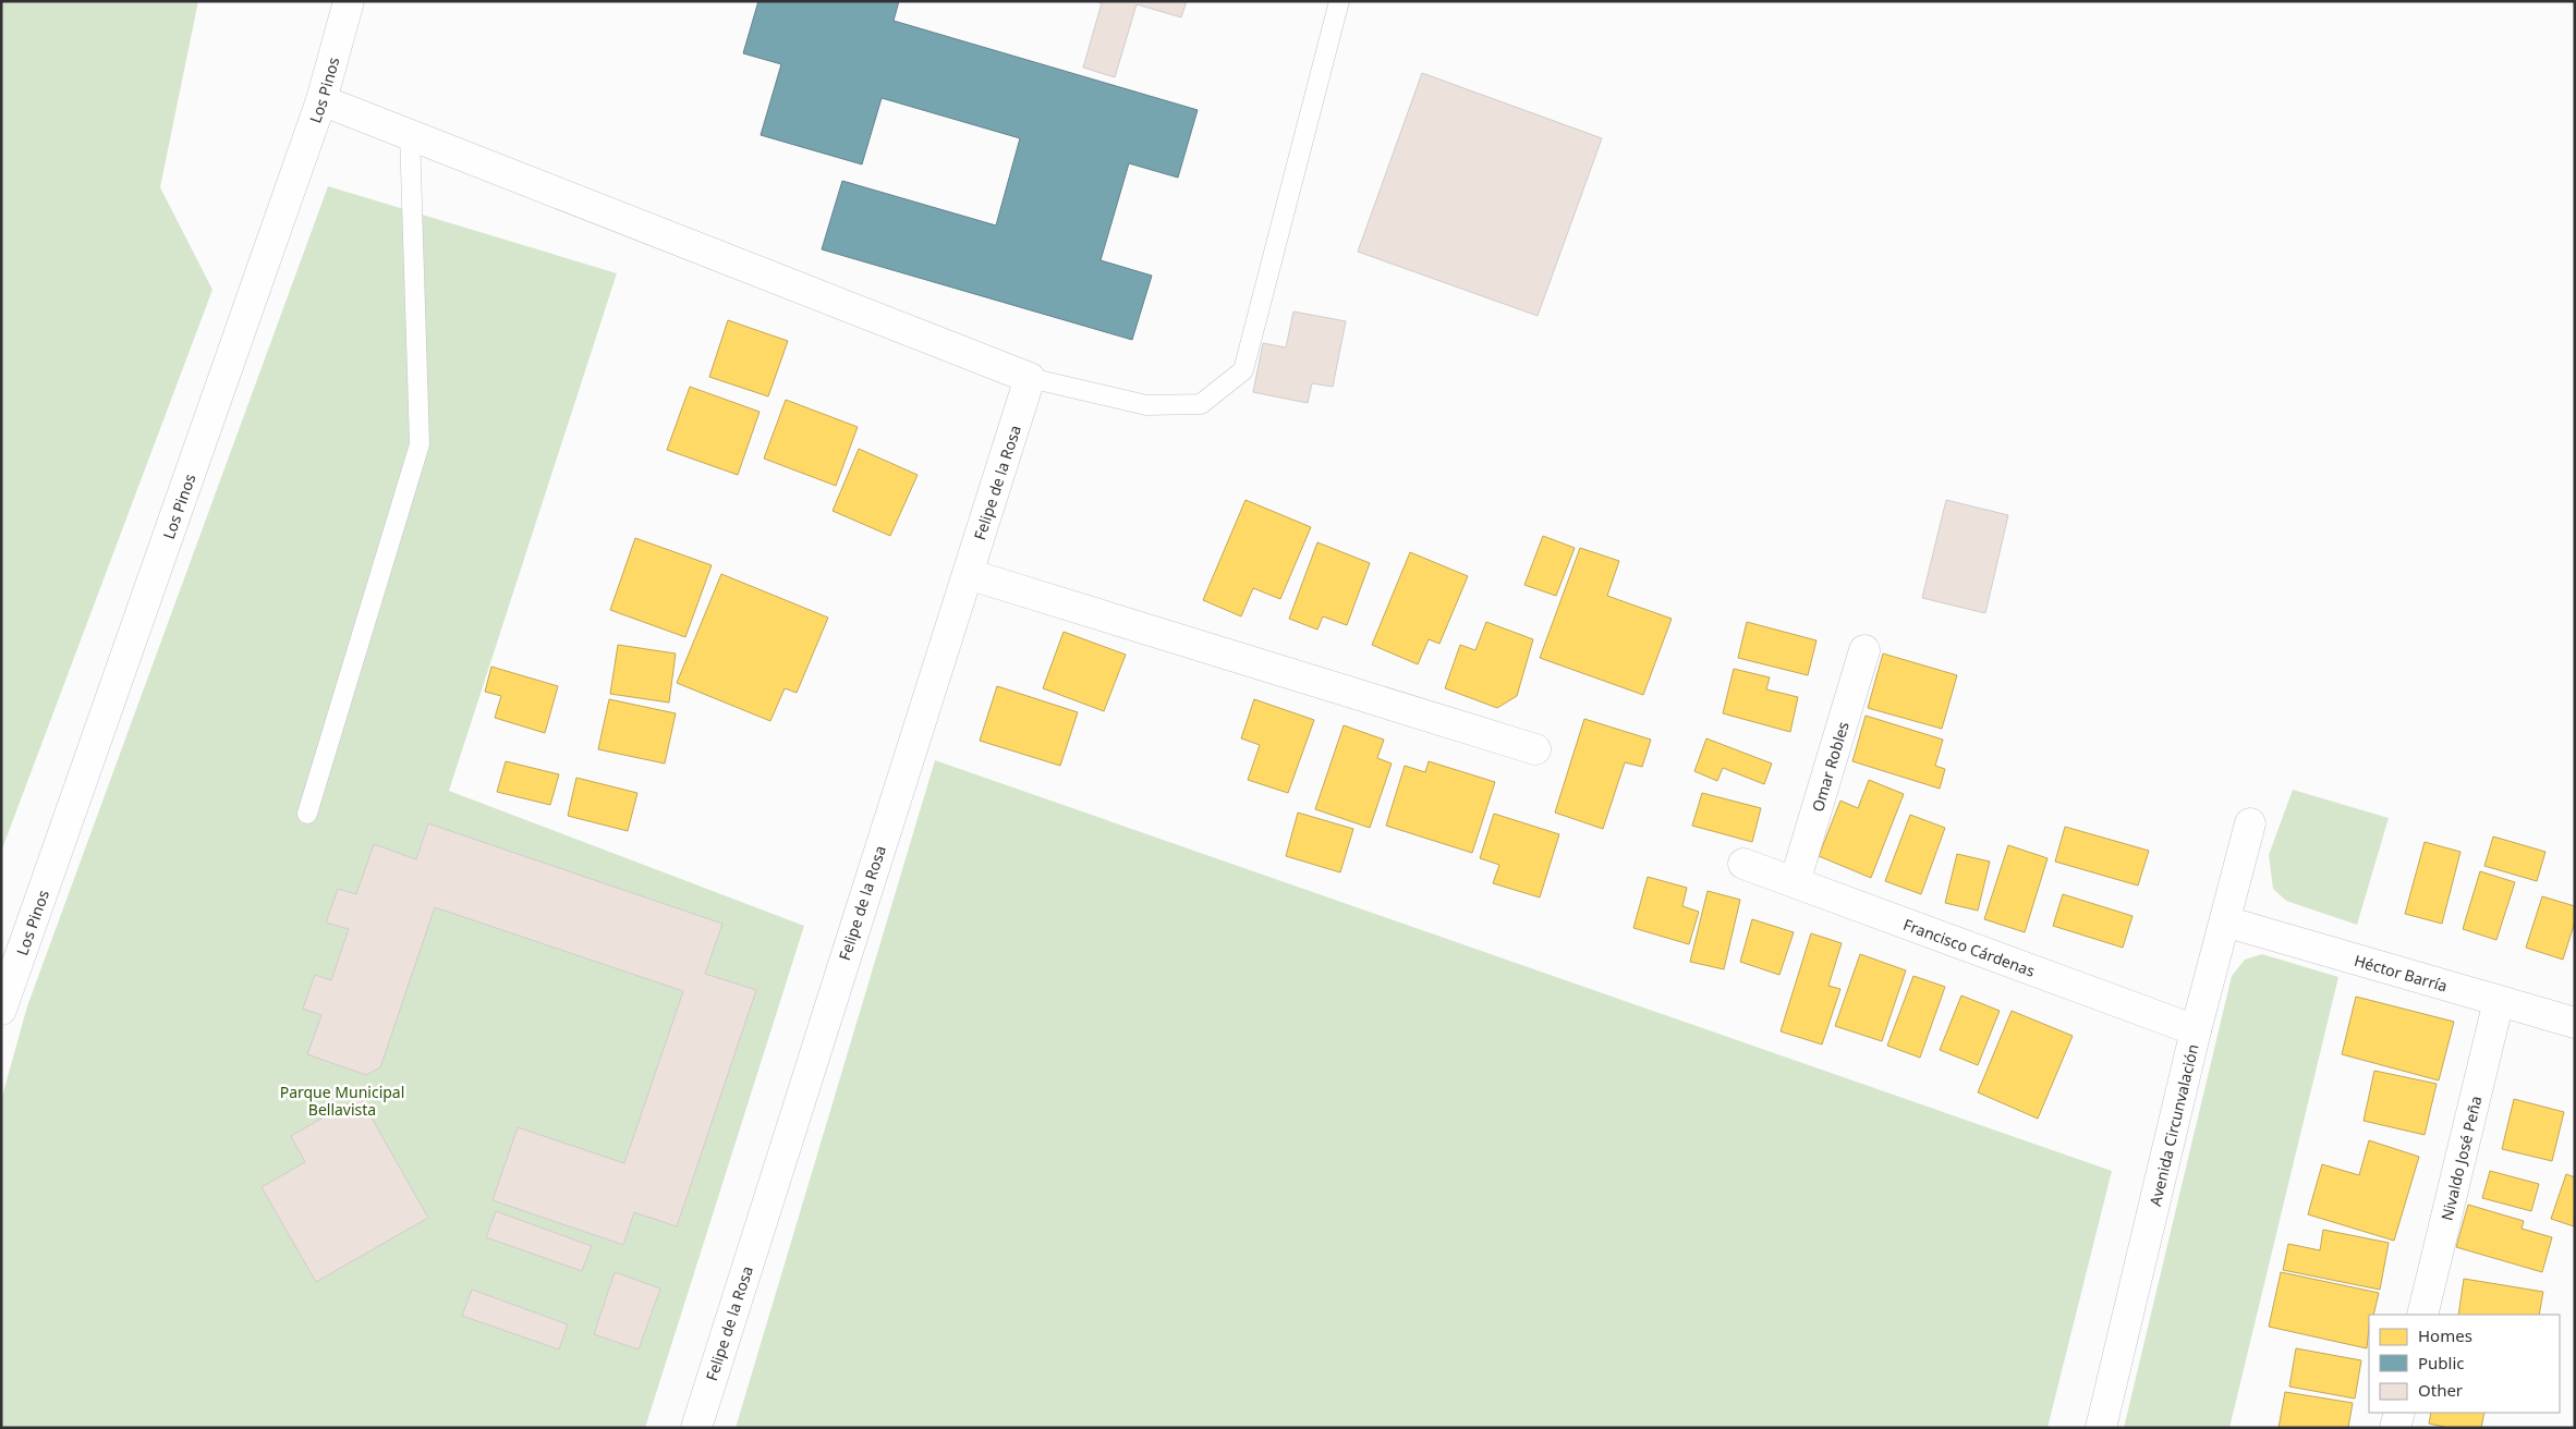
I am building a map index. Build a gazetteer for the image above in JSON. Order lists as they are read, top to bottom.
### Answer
{
  "streets": {
    "street": [
      "Los Pinos",
      "Felipe de la Rosa",
      "Omar Robles",
      "Francisco Cárdenas",
      "Héctor Barría",
      "Avenida Circunvalación",
      "Nivaldo José Peña"
    ]
  },
  "crossings": [
    ["Omar Robles", "Francisco Cárdenas"],
    ["Francisco Cárdenas", "Avenida Circunvalación"],
    ["Héctor Barría", "Avenida Circunvalación"],
    ["Héctor Barría", "Nivaldo José Peña"]
  ],
  "parks": ["Parque Municipal Bellavista"],
  "legend": ["Homes", "Public", "Other"]
}
